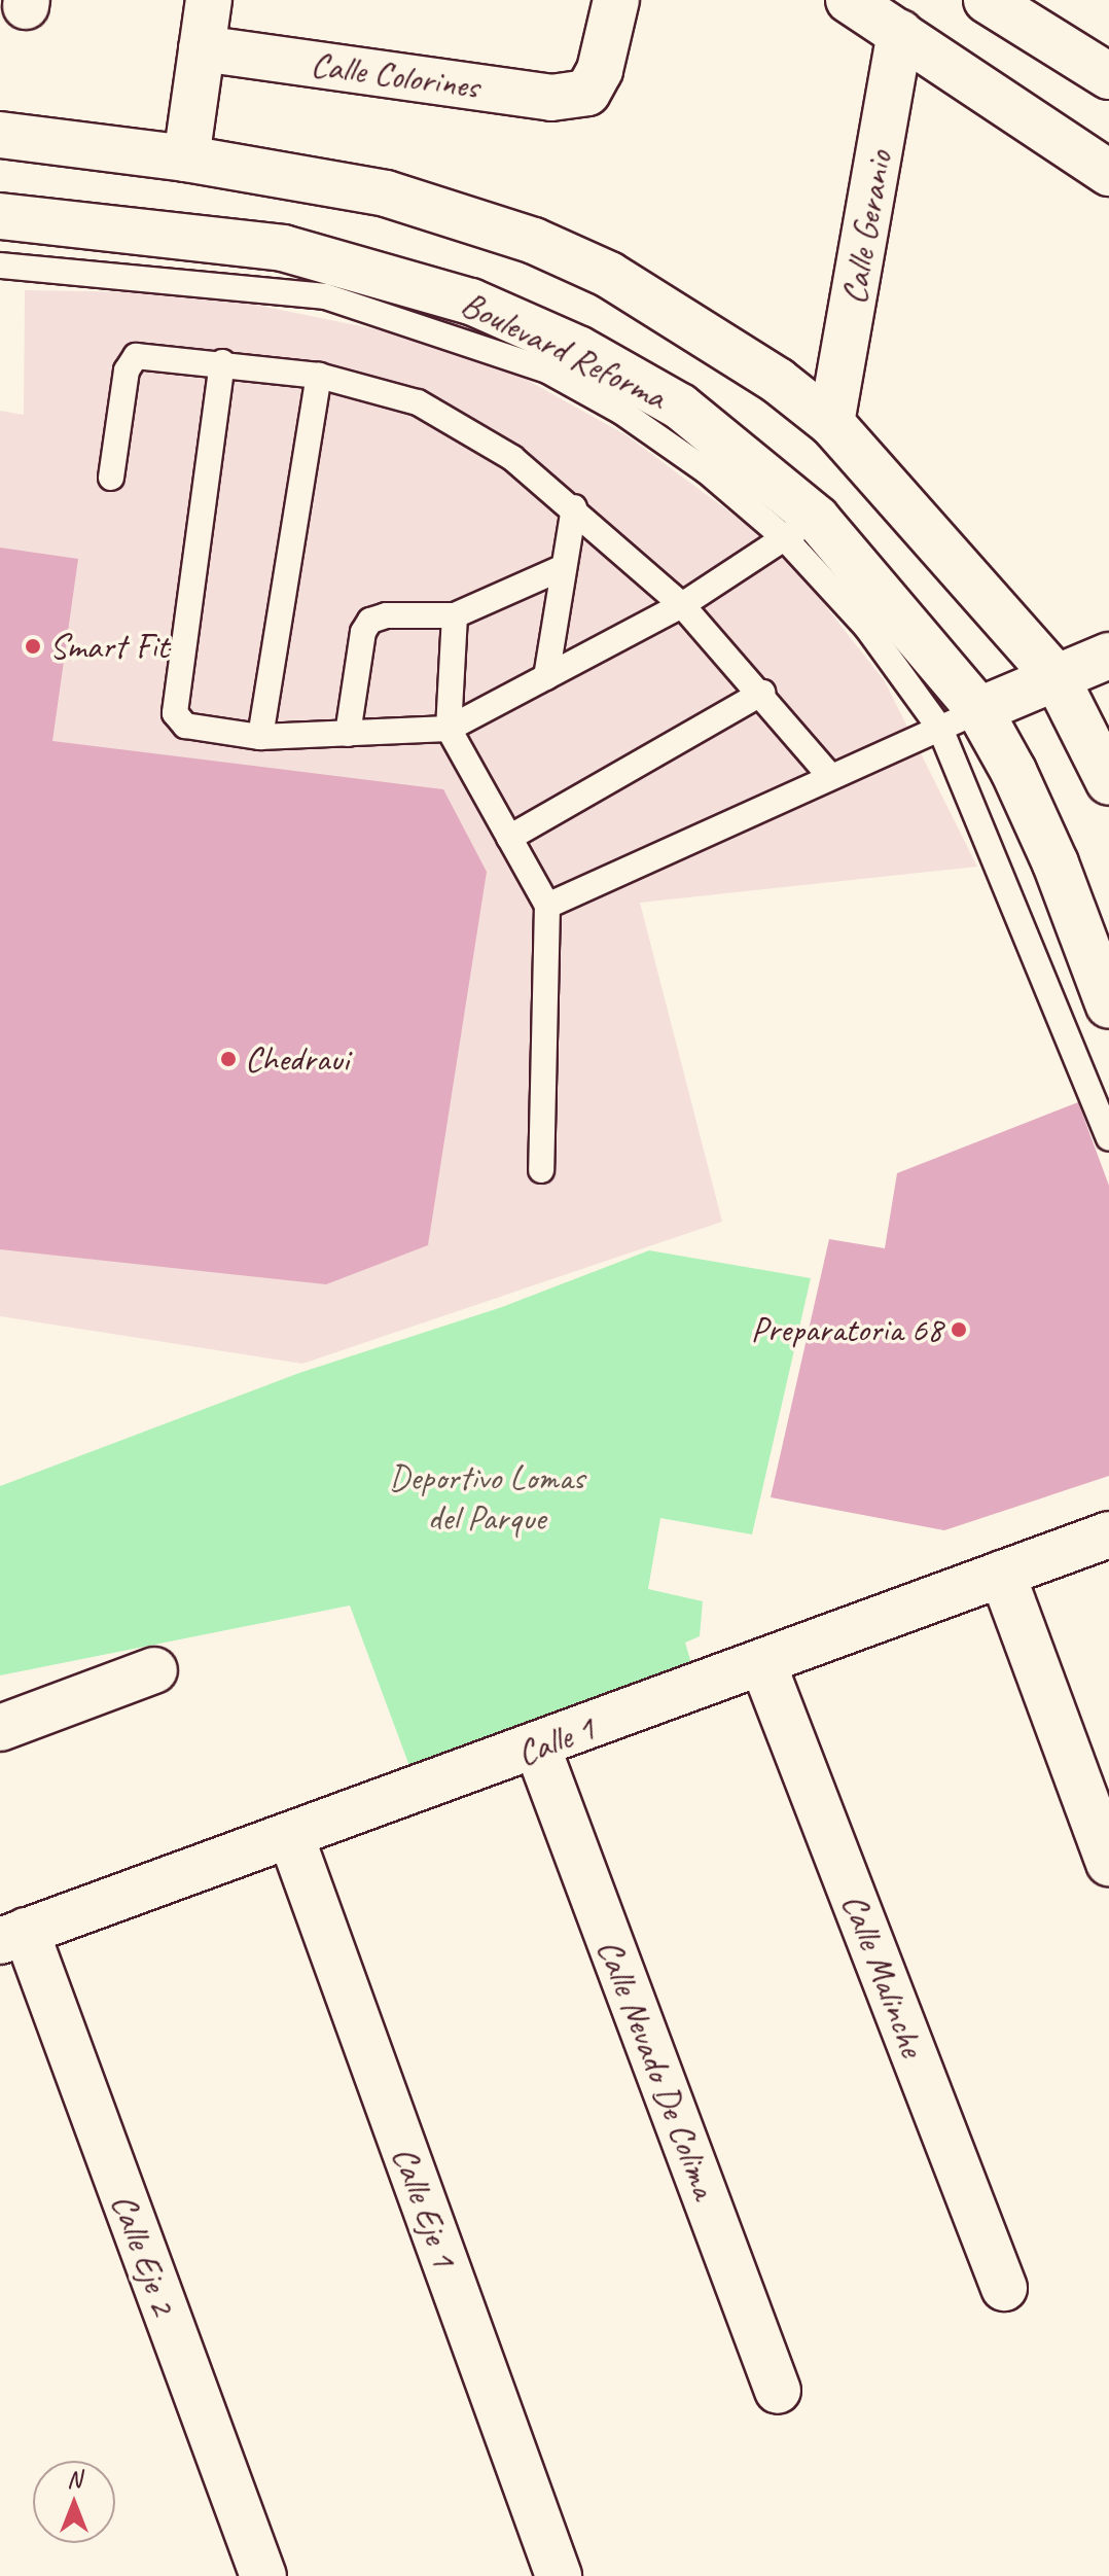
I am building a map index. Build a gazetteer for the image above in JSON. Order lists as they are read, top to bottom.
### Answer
{
  "streets": {
    "street": [
      "Calle Colorines",
      "Calle Geranio",
      "Boulevard Reforma",
      "Calle 1",
      "Calle Malinche",
      "Calle Nevado De Colima",
      "Calle Eje 1",
      "Calle Eje 2"
    ]
  },
  "crossings": [
    ["Calle 1", "Calle Malinche"],
    ["Calle 1", "Calle Nevado De Colima"],
    ["Calle 1", "Calle Eje 1"],
    ["Calle 1", "Calle Eje 2"]
  ],
  "parks": ["Deportivo Lomas del Parque"],
  "places": ["Smart Fit", "Chedraui", "Preparatoria 68"],
  "north": "top"
}
